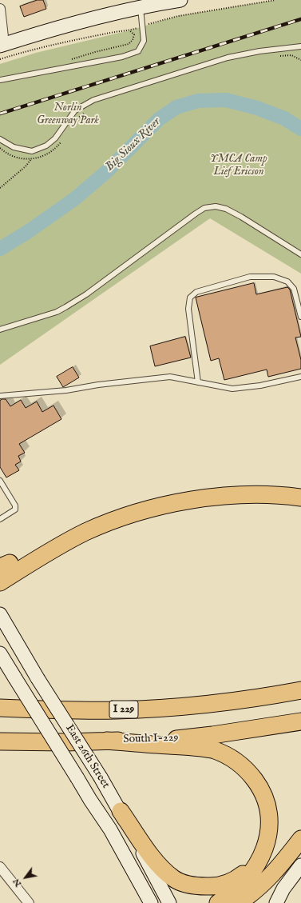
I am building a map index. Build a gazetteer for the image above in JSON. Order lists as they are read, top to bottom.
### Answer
{
  "streets": {
    "highway": ["I 229", "South I-229"],
    "main road": ["East 26th Street"]
  },
  "water": ["Big Sioux River"],
  "parks": ["Norlin Greenway Park", "YMCA Camp Lief Ericson"],
  "north": "bottom left"
}
